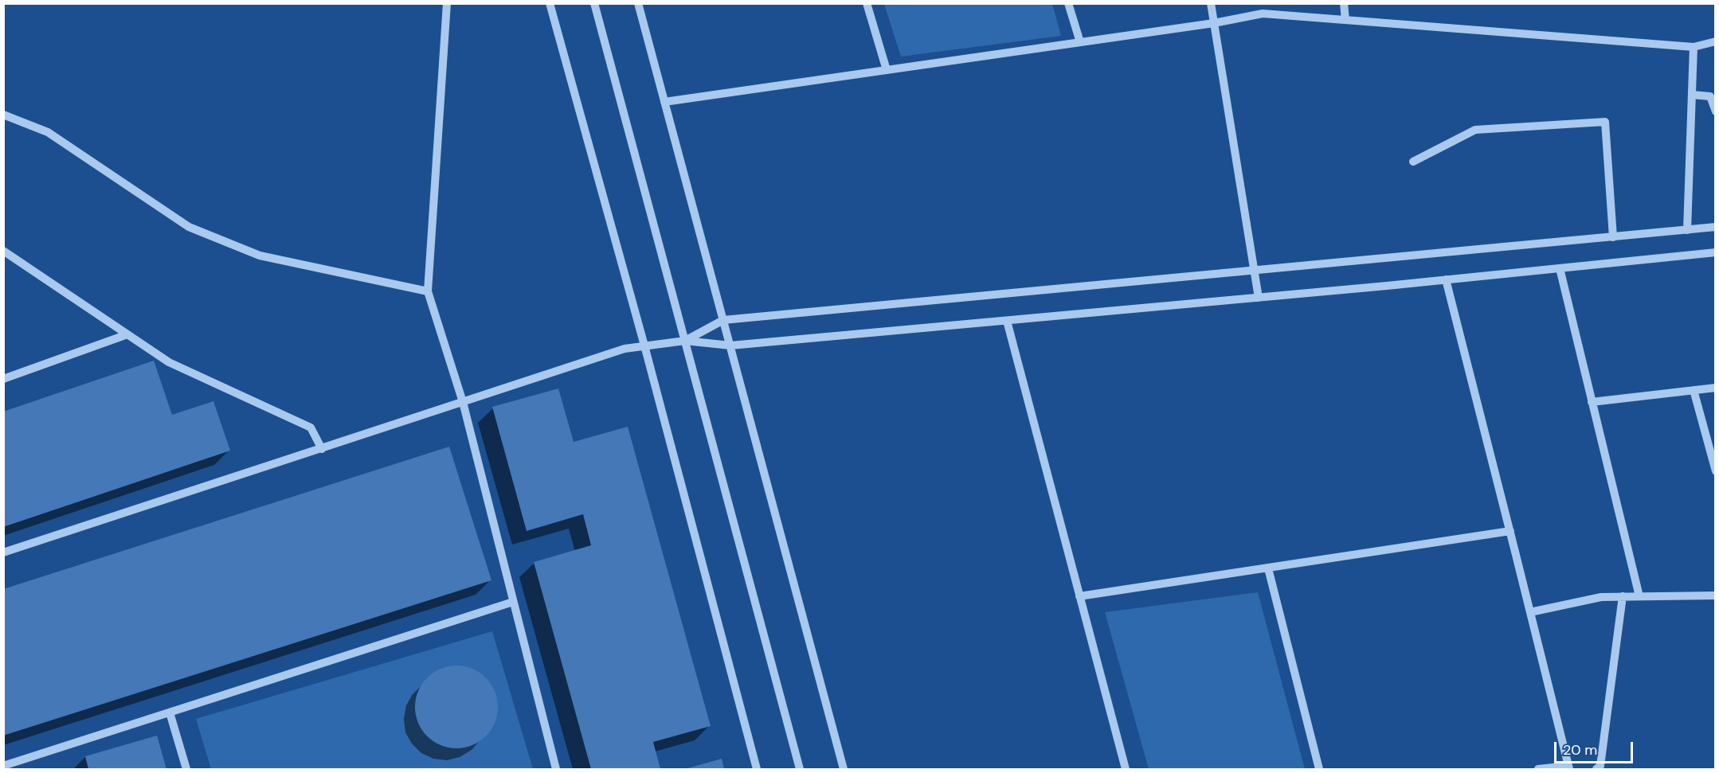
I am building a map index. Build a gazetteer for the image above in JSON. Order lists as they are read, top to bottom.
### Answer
{
  "scale_bar": "20 m"
}
